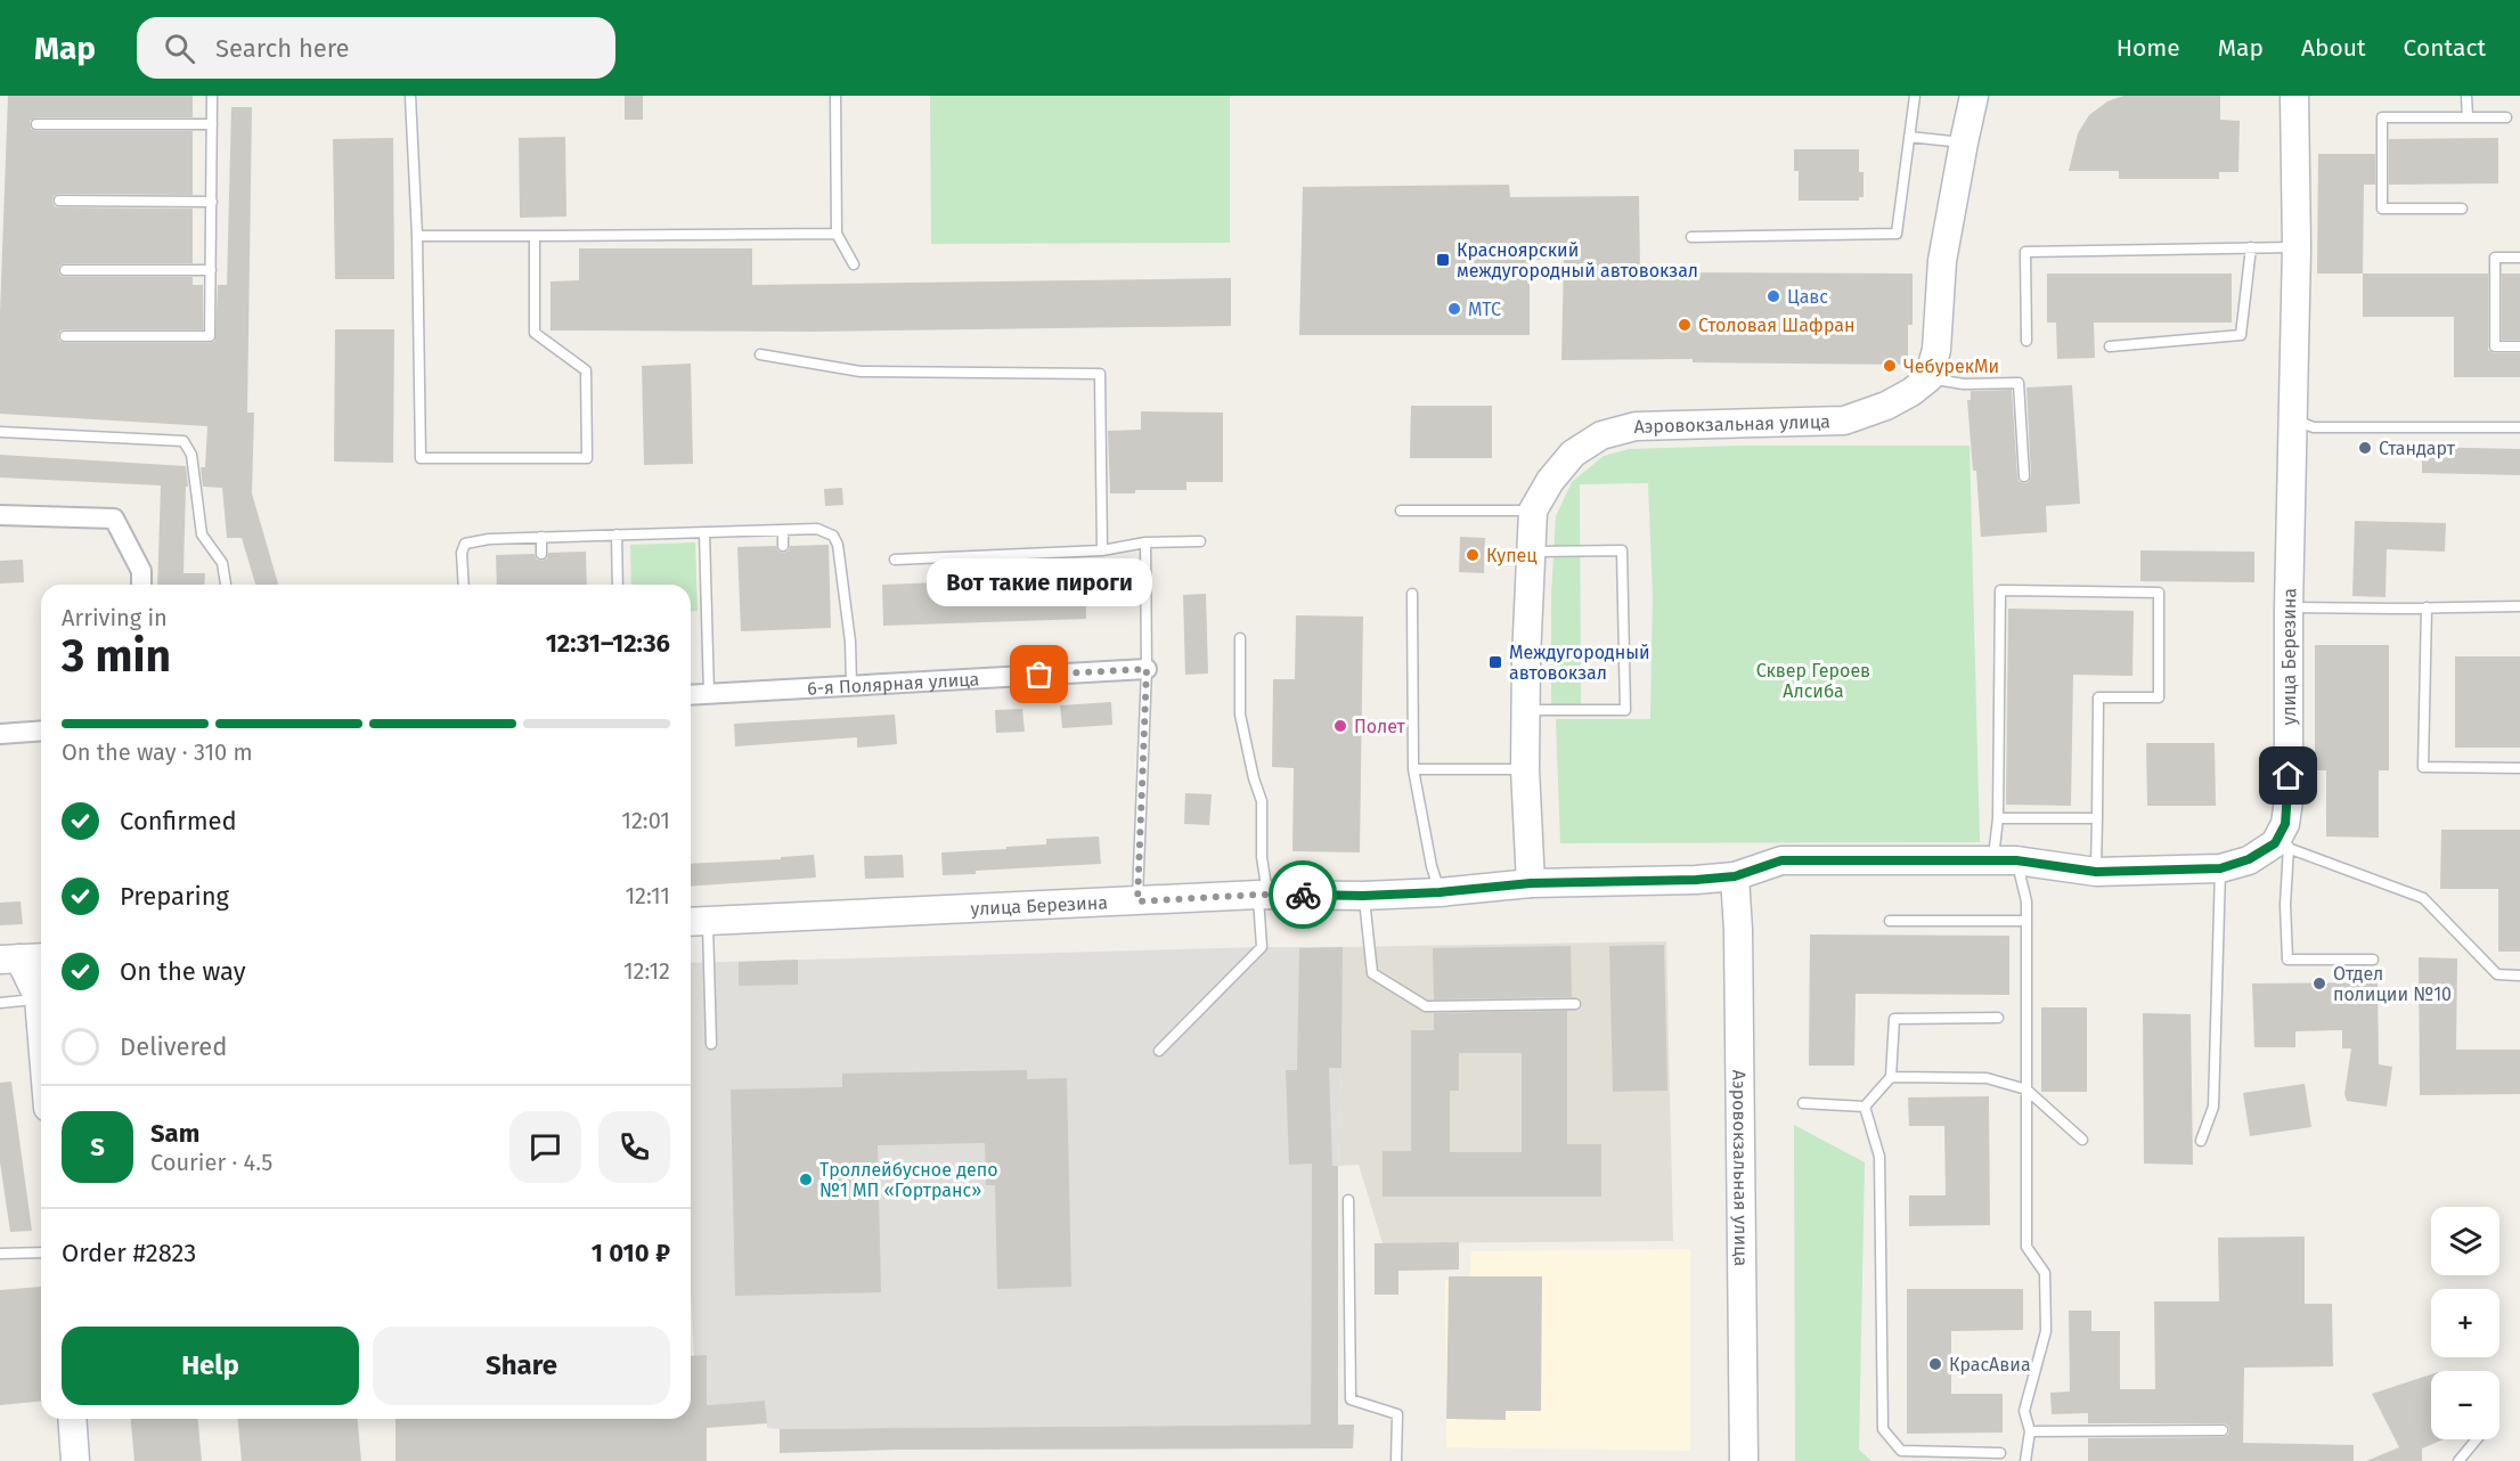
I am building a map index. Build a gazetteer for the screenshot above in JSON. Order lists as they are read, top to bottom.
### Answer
{
  "streets": {
    "street": ["Аэровокзальная улица", "улица Березина", "6-я Полярная улица"]
  },
  "crossings": [
    ["Аэровокзальная улица", "улица Березина"]
  ],
  "parks": ["Сквер Героев Алсиба"],
  "places": {
    "transit": ["Красноярский междугородный автовокзал", "Междугородный автовокзал"],
    "other": [
      "Цавс",
      "МТС",
      "Столовая Шафран",
      "ЧебурекМи",
      "Стандарт",
      "Купец",
      "Вот такие пироги",
      "Полет",
      "Отдел полиции №10",
      "Троллейбусное депо №1 МП «Гортранс»",
      "КрасАвиа"
    ]
  },
  "page": {
    "header": "Map",
    "search": "Search here",
    "nav": [
      "Home",
      "Map",
      "About",
      "Contact"
    ],
    "bubble": "Вот такие пироги",
    "heading": ["3 min", "Arriving in", "12:31–12:36"],
    "panel": [
      "Sam",
      "Courier · 4.5",
      "Order #2823",
      "1 010 ₽"
    ],
    "bar": "On the way · 310 m",
    "list": [
      ["Confirmed", "12:01"],
      ["Preparing", "12:11"],
      ["On the way", "12:12"],
      "Delivered"
    ],
    "round": "S",
    "map_buttons": ["+", "−"],
    "buttons": ["Help", "Share"]
  }
}
